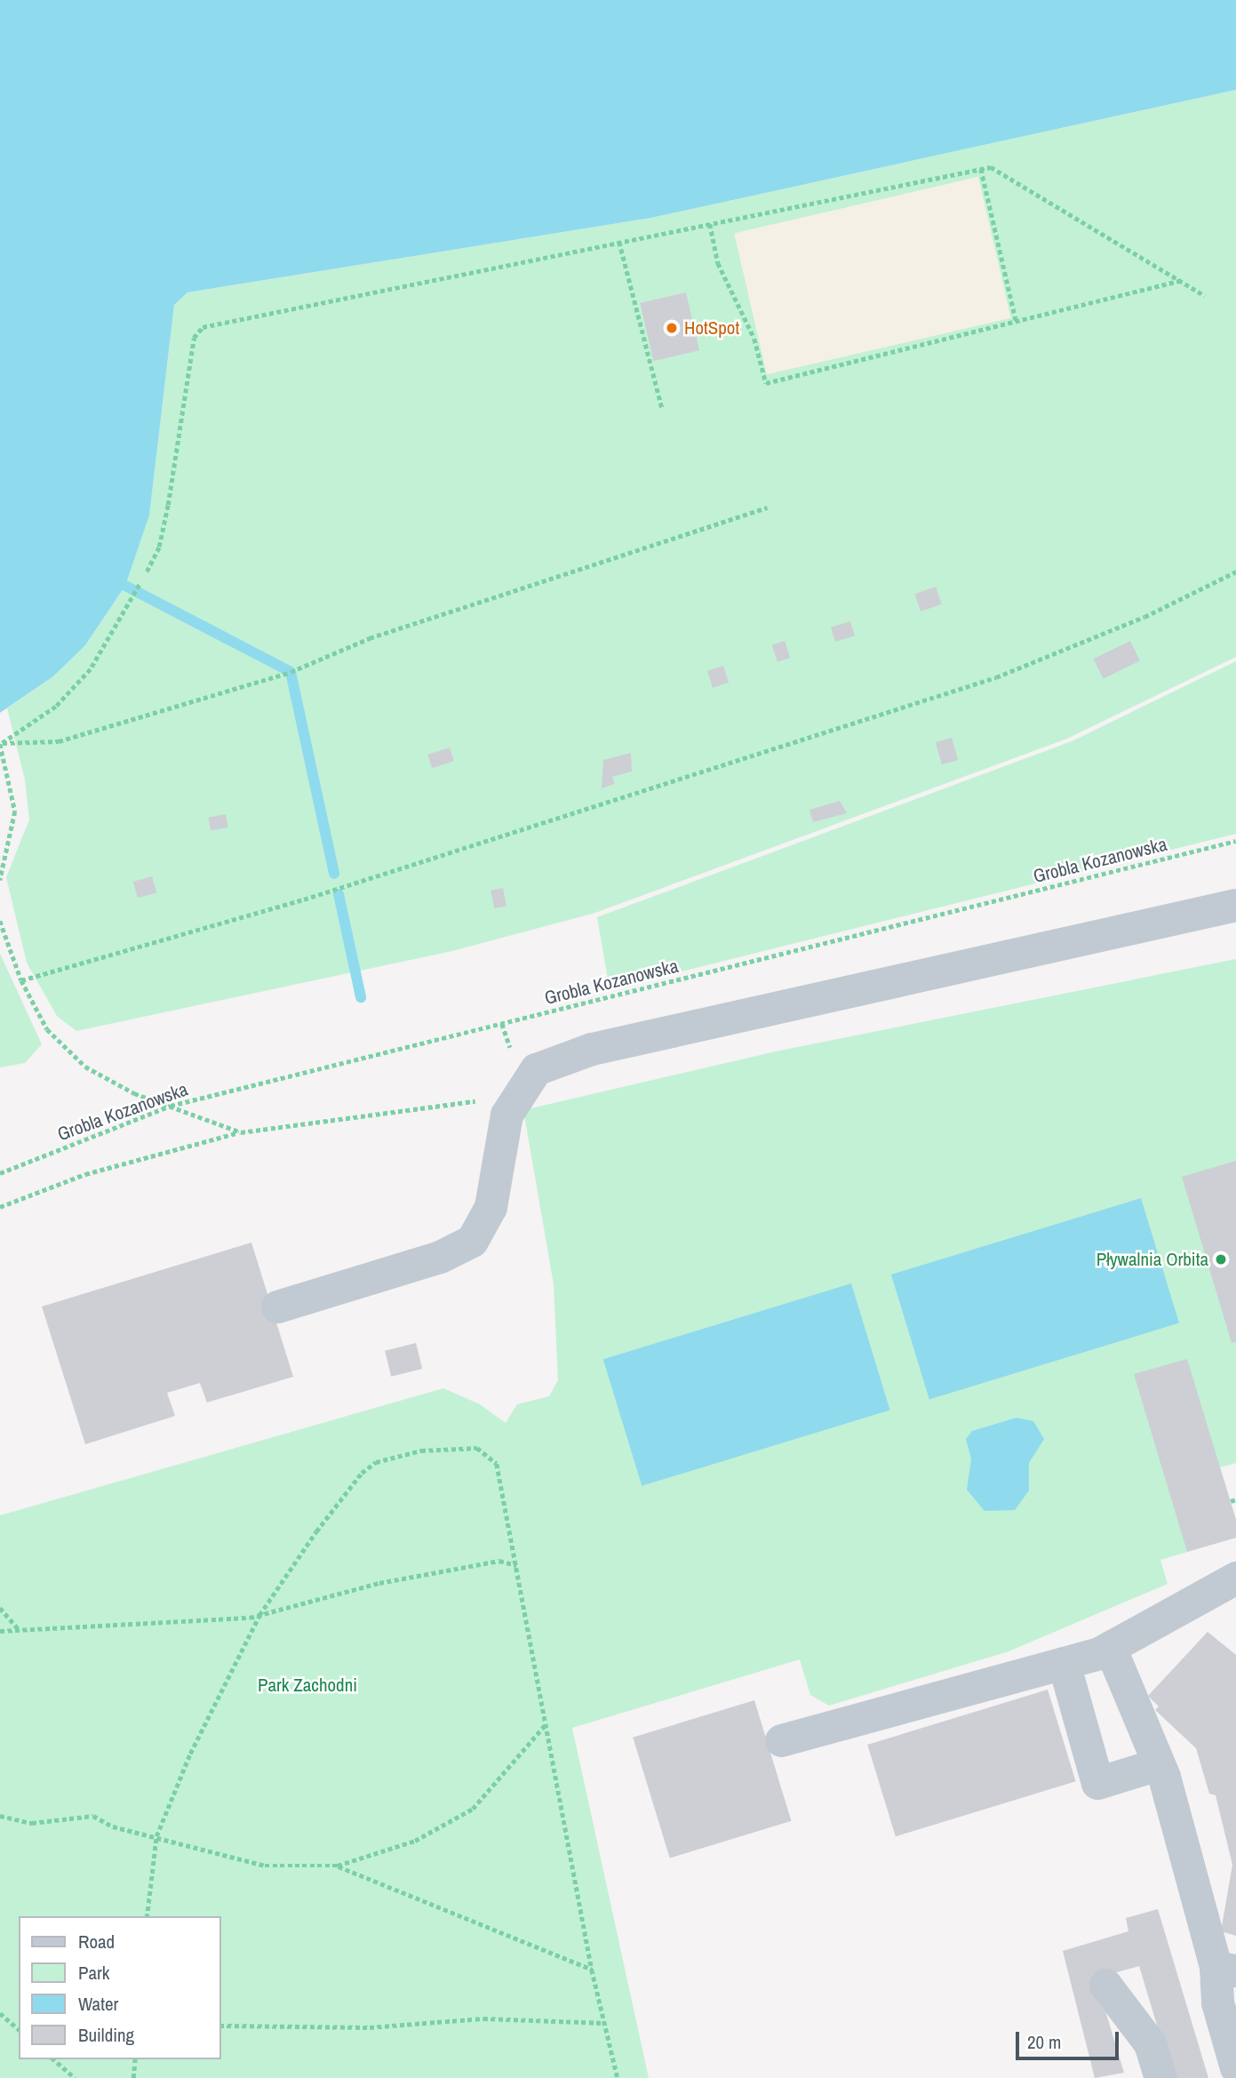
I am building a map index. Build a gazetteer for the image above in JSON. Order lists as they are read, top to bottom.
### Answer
{
  "streets": {
    "path": ["Grobla Kozanowska"]
  },
  "parks": ["Park Zachodni"],
  "places": ["HotSpot", "Pływalnia Orbita"],
  "legend": [
    "Road",
    "Park",
    "Water",
    "Building"
  ],
  "scale_bar": "20 m"
}
